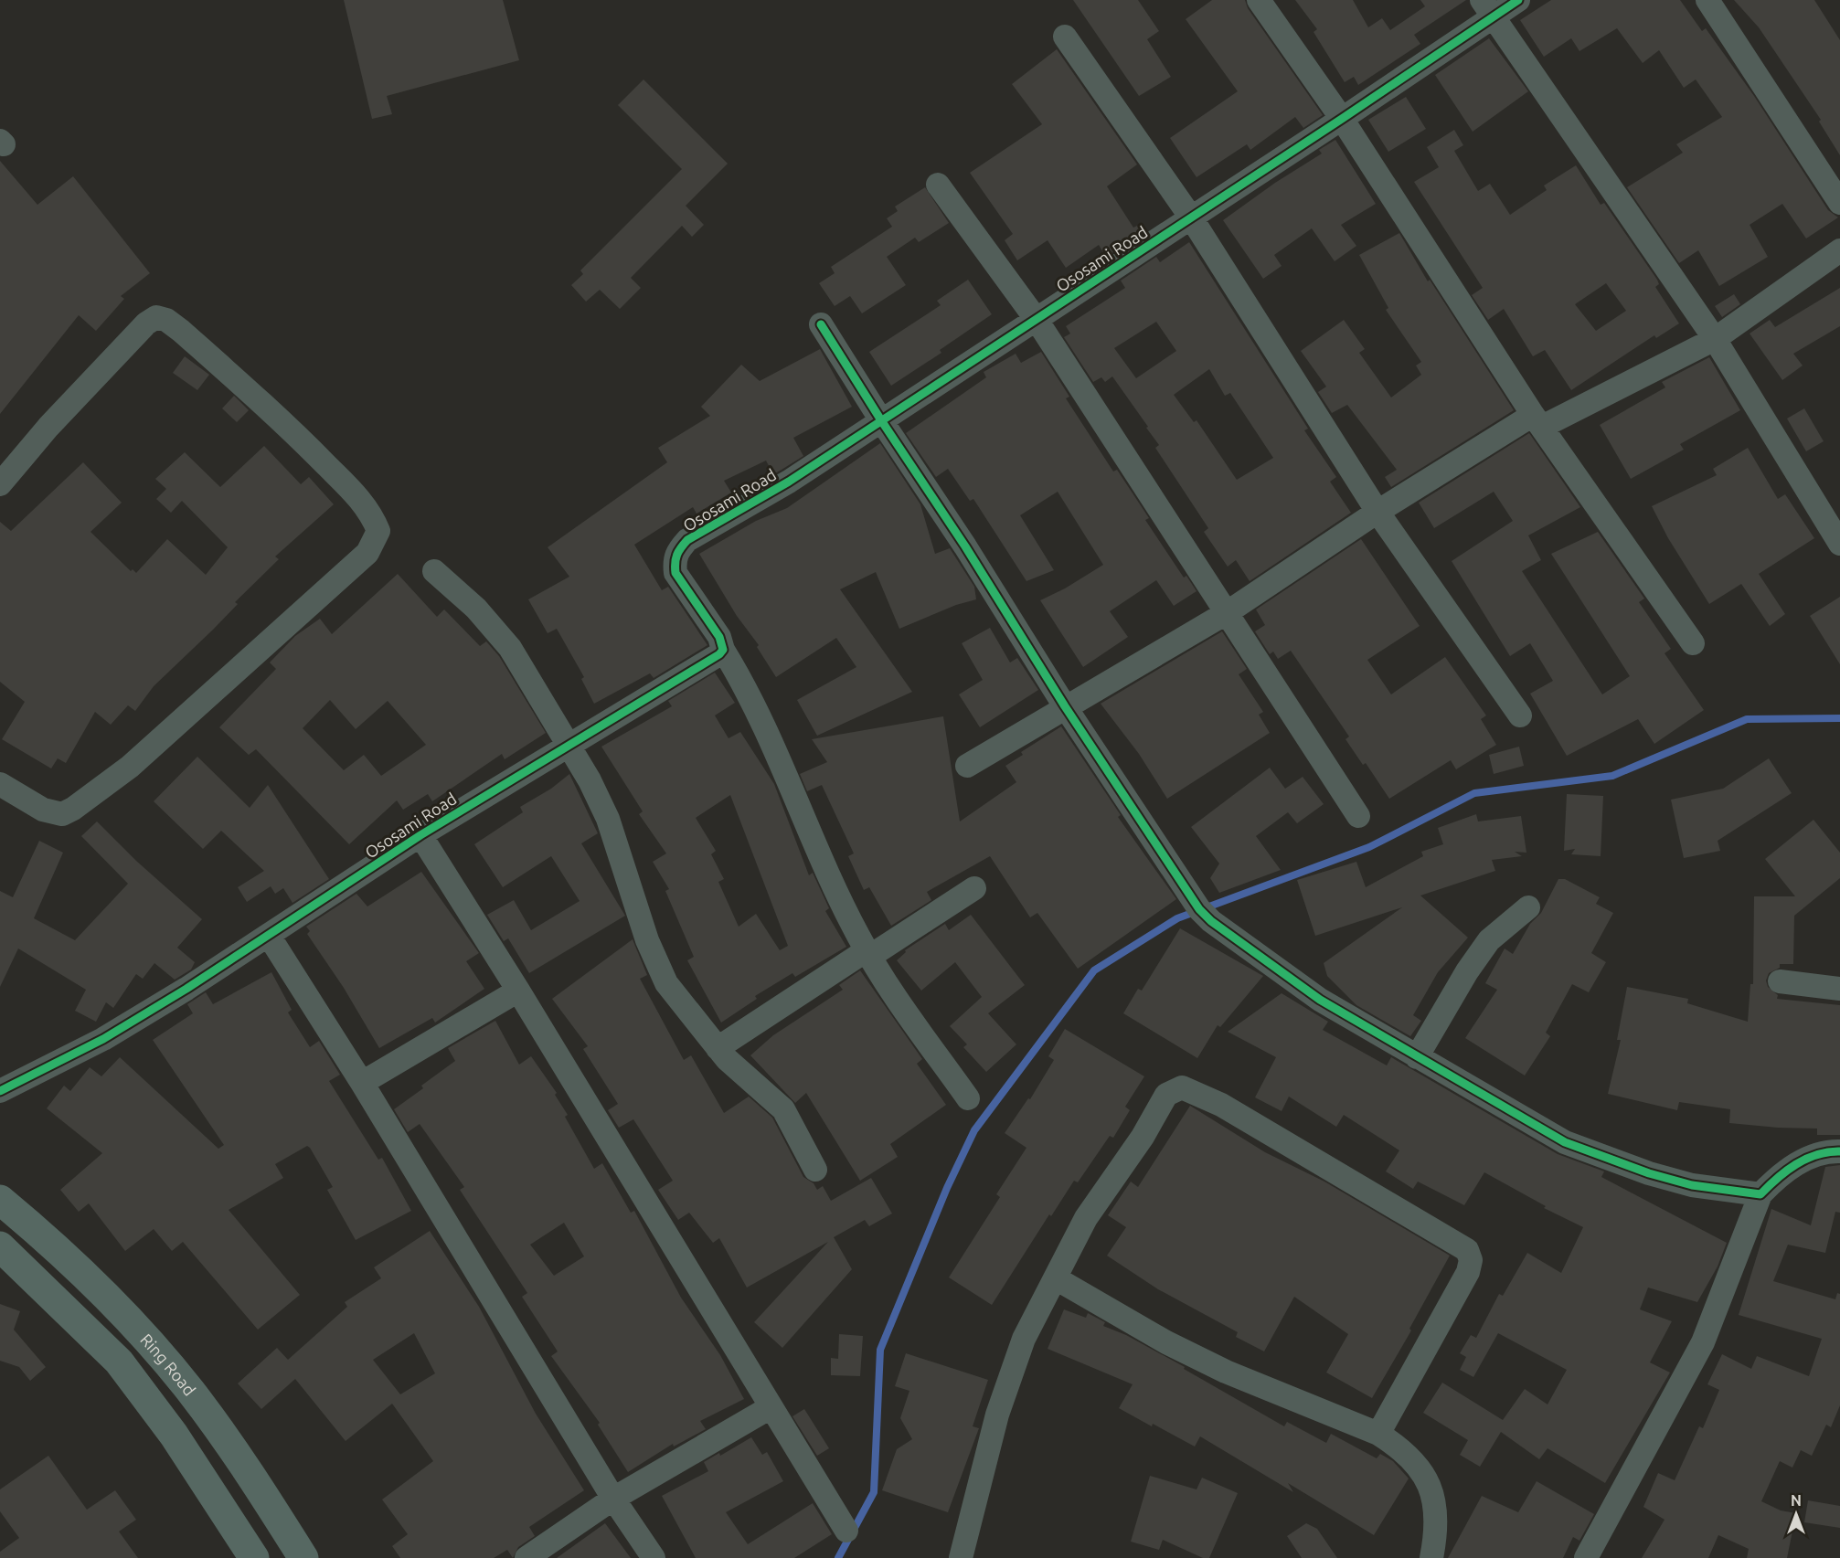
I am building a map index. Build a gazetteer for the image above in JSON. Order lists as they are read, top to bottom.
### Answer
{
  "streets": {
    "main road": ["Ring Road"],
    "street": ["Ososami Road"]
  },
  "north": "top"
}
